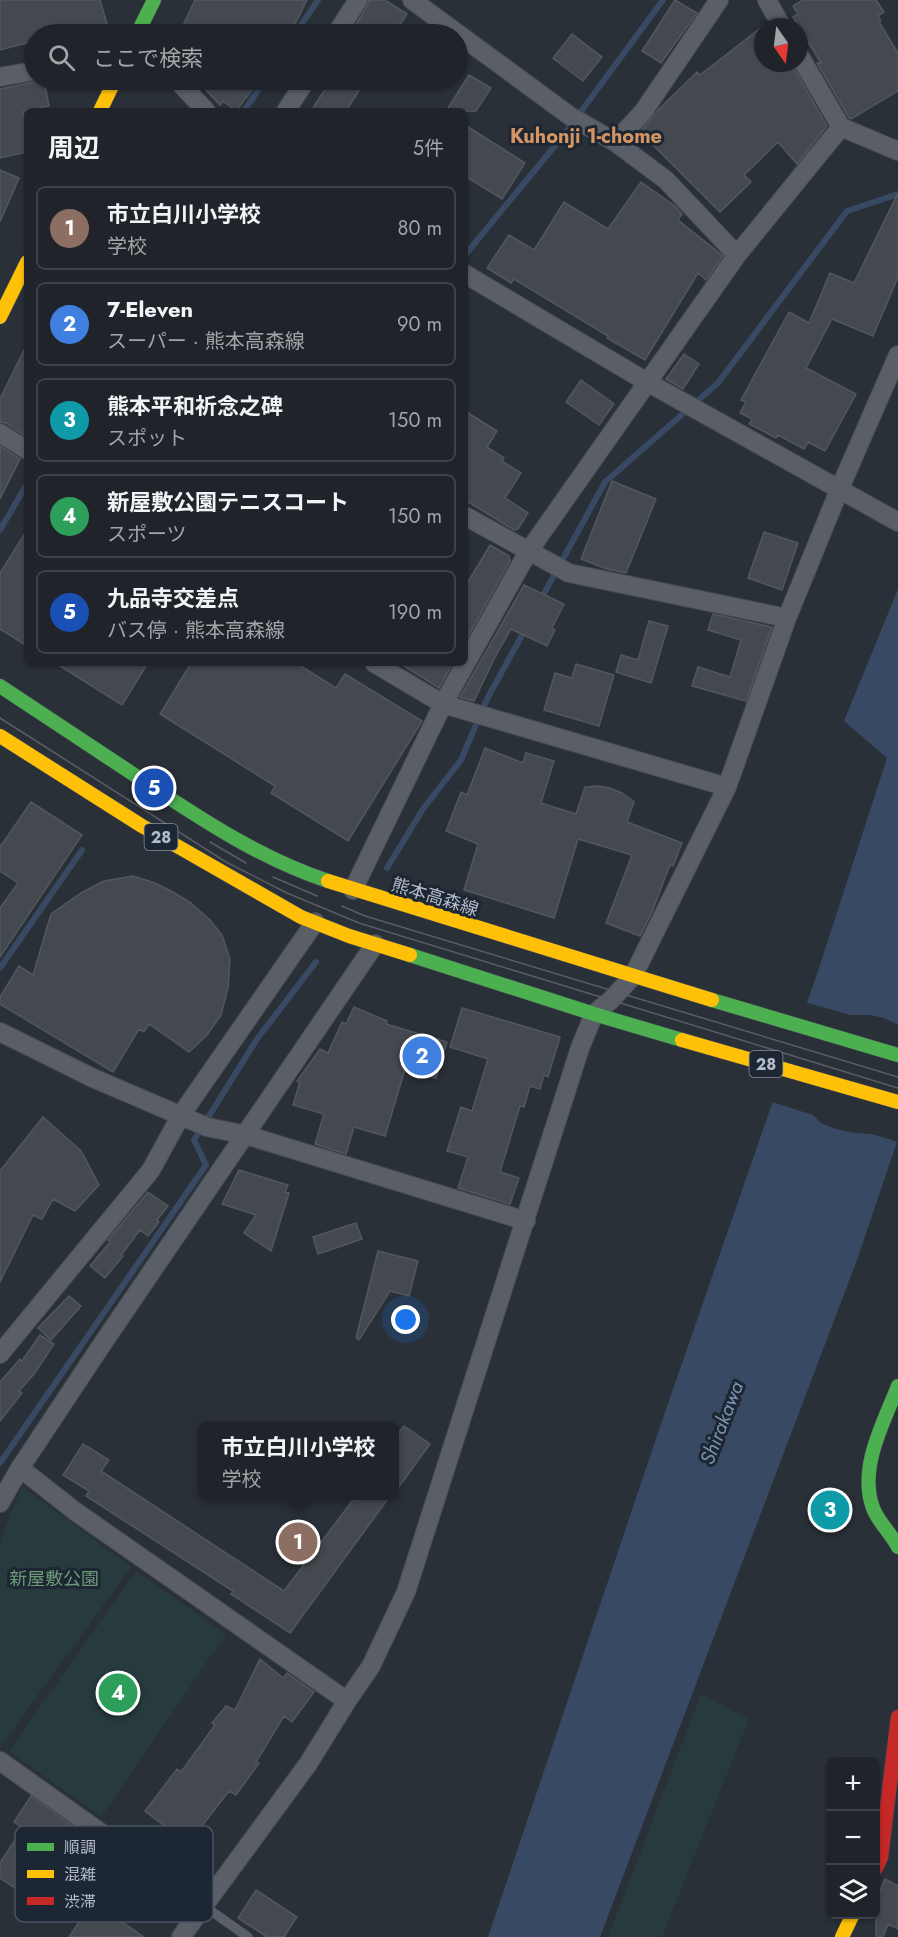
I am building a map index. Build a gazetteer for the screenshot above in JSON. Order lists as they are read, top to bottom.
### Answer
{
  "streets": {
    "main road": ["28", "熊本高森線"]
  },
  "districts": ["Kuhonji 1-chome"],
  "water": ["Shirakawa"],
  "parks": ["新屋敷公園"],
  "legend": ["順調", "混雑", "渋滞"],
  "north": "bottom",
  "page": {
    "search": "ここで検索",
    "heading": ["周辺", "5件"],
    "list": [
      {
        "mark": "1",
        "name": "市立白川小学校",
        "note": "学校",
        "value": "80 m"
      },
      {
        "mark": "2",
        "name": "7-Eleven",
        "note": "スーパー · 熊本高森線",
        "value": "90 m"
      },
      {
        "mark": "3",
        "name": "熊本平和祈念之碑",
        "note": "スポット",
        "value": "150 m"
      },
      {
        "mark": "4",
        "name": "新屋敷公園テニスコート",
        "note": "スポーツ",
        "value": "150 m"
      },
      {
        "mark": "5",
        "name": "九品寺交差点",
        "note": "バス停 · 熊本高森線",
        "value": "190 m"
      }
    ],
    "pins": [
      "5",
      "2",
      "3",
      "1",
      "4"
    ],
    "popup": ["市立白川小学校", "学校"],
    "map_buttons": ["+", "−"]
  }
}
